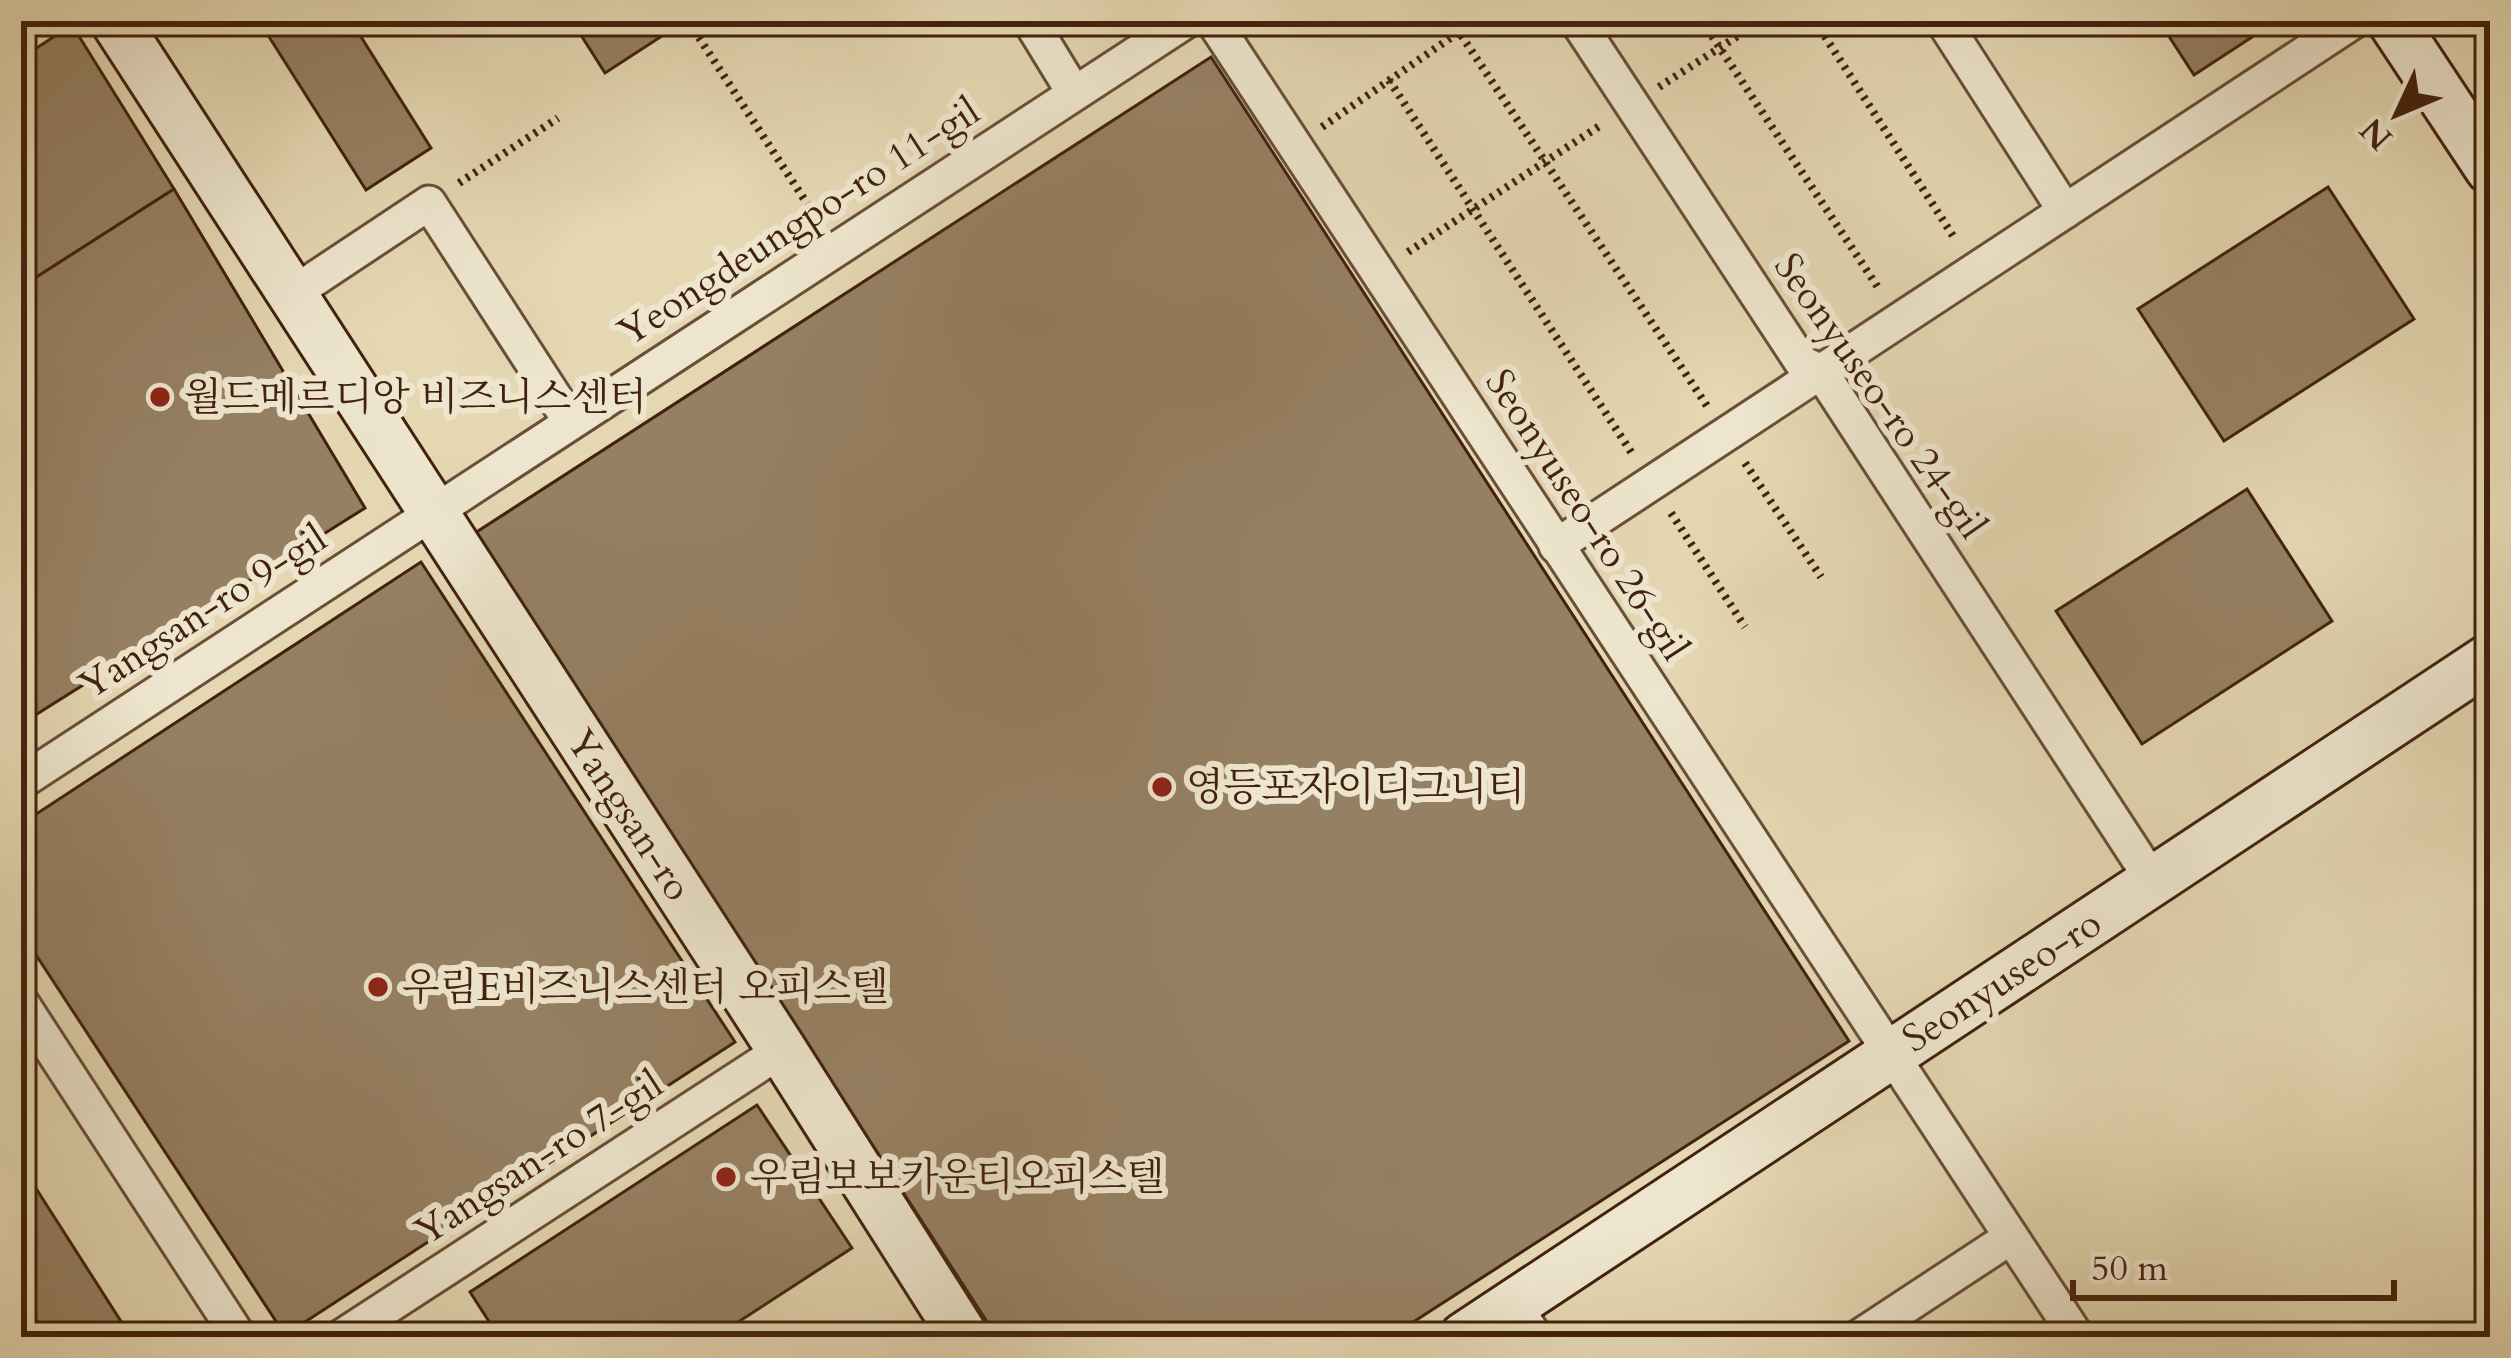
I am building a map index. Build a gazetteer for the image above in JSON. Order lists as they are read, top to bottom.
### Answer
{
  "streets": {
    "street": [
      "Yeongdeungpo-ro 11-gil",
      "Seonyuseo-ro 24-gil",
      "Seonyuseo-ro 26-gil",
      "Yangsan-ro 9-gil",
      "Yangsan-ro",
      "Seonyuseo-ro",
      "Yangsan-ro 7-gil"
    ]
  },
  "crossings": [
    ["Yeongdeungpo-ro 11-gil", "Yangsan-ro 9-gil"],
    ["Yeongdeungpo-ro 11-gil", "Yangsan-ro"],
    ["Seonyuseo-ro 24-gil", "Seonyuseo-ro"],
    ["Seonyuseo-ro 26-gil", "Seonyuseo-ro"],
    ["Yangsan-ro 9-gil", "Yangsan-ro"],
    ["Yangsan-ro", "Yangsan-ro 7-gil"]
  ],
  "places": [
    "월드메르디앙 비즈니스센터",
    "영등포자이디그니티",
    "우림E비즈니스센터 오피스텔",
    "우림보보카운티오피스텔"
  ],
  "scale_bar": "50 m",
  "north": "bottom left"
}
